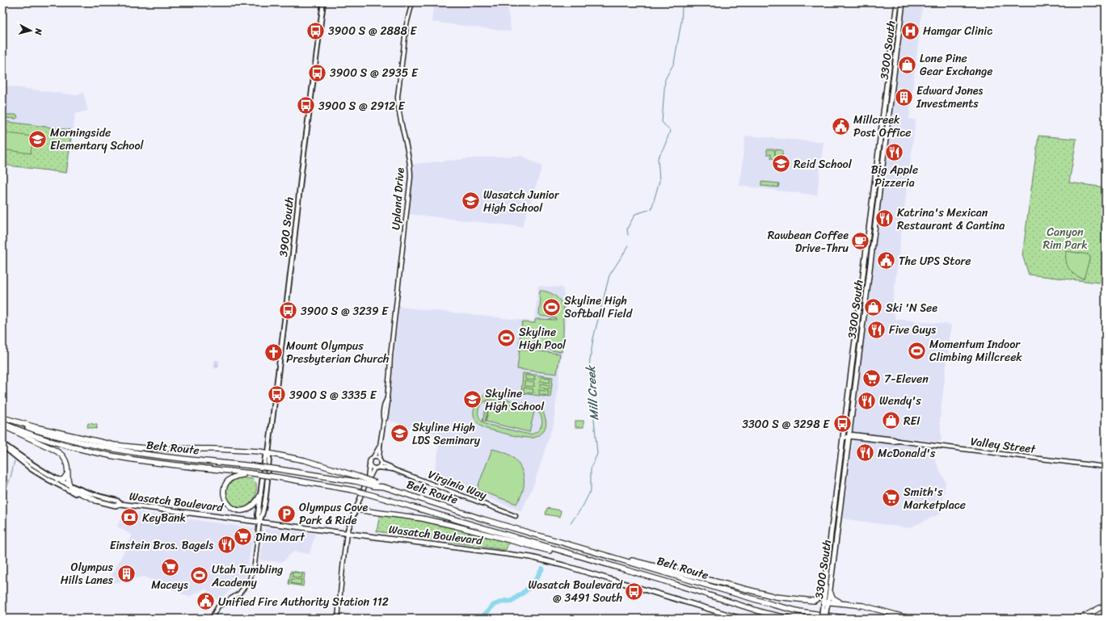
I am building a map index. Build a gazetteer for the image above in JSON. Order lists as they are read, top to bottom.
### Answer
{
  "streets": {
    "highway": ["Belt Route"],
    "main road": ["3300 South", "3900 South", "Wasatch Boulevard"],
    "street": ["Upland Drive", "Valley Street", "Virginia Way"]
  },
  "crossings": [
    ["3300 South", "Valley Street"],
    ["Upland Drive", "Virginia Way"],
    ["3900 South", "Wasatch Boulevard"]
  ],
  "water": ["Mill Creek"],
  "parks": ["Canyon Rim Park"],
  "places": {
    "bus stop": [
      "3900 S @ 2888 E",
      "3900 S @ 2935 E",
      "3900 S @ 2912 E",
      "3900 S @ 3239 E",
      "3900 S @ 3335 E",
      "3300 S @ 3298 E",
      "Wasatch Boulevard @ 3491 South"
    ],
    "hospital": ["Hamgar Clinic"],
    "shop": ["Lone Pine Gear Exchange", "Ski 'N See", "REI"],
    "building": ["Edward Jones Investments", "Olympus Hills Lanes"],
    "public building": ["Millcreek Post Office", "The UPS Store", "Unified Fire Authority Station 112"],
    "school or university": [
      "Morningside Elementary School",
      "Reid School",
      "Wasatch Junior High School",
      "Skyline High School",
      "Skyline High LDS Seminary"
    ],
    "restaurant": [
      "Big Apple Pizzeria",
      "Katrina's Mexican Restaurant & Cantina",
      "Five Guys",
      "Wendy's",
      "McDonald's",
      "Einstein Bros. Bagels"
    ],
    "cafe": ["Rawbean Coffee Drive-Thru"],
    "sports": [
      "Skyline High Softball Field",
      "Skyline High Pool",
      "Momentum Indoor Climbing Millcreek",
      "Utah Tumbling Academy"
    ],
    "church": ["Mount Olympus Presbyterian Church"],
    "supermarket": [
      "7-Eleven",
      "Smith's Marketplace",
      "Dino Mart",
      "Maceys"
    ],
    "parking": ["Olympus Cove Park & Ride"],
    "bank": ["KeyBank"]
  },
  "north": "right"
}
